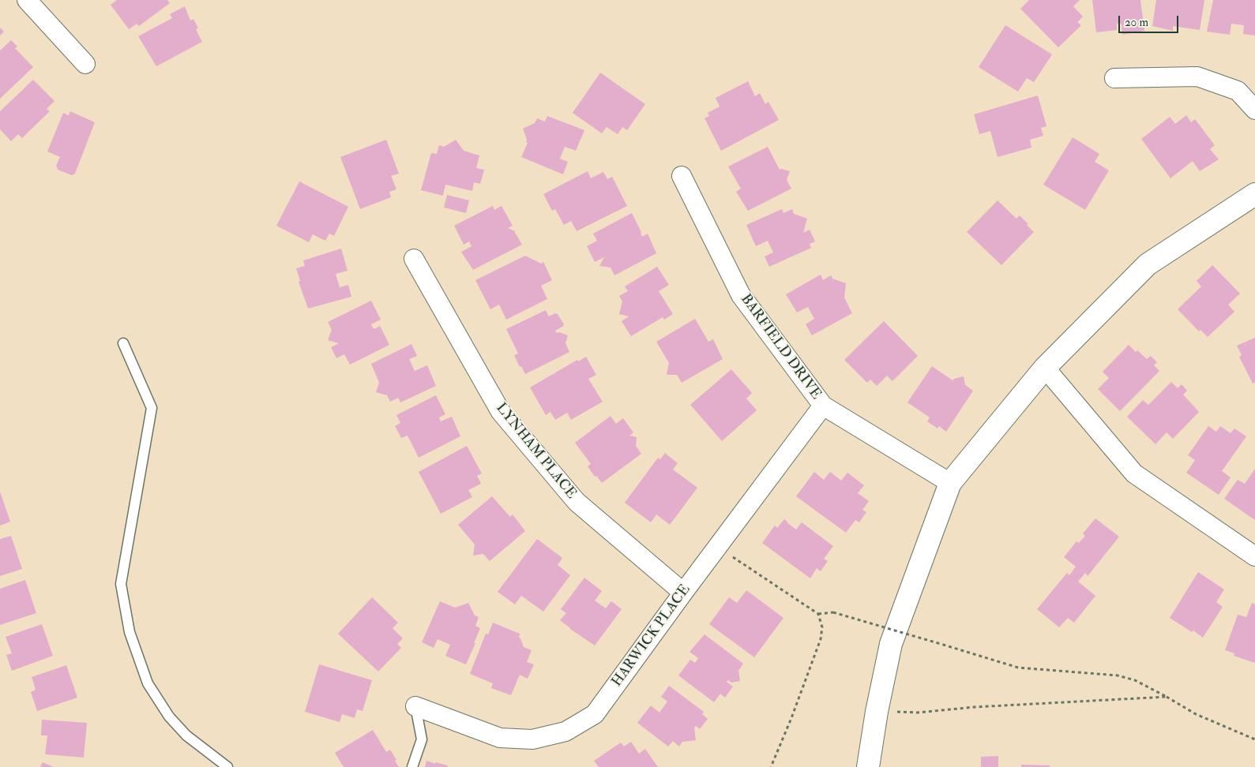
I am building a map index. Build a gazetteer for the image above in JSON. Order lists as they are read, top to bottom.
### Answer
{
  "streets": {
    "street": ["BARFIELD DRIVE", "LYNHAM PLACE", "HARWICK PLACE"]
  },
  "crossings": [
    ["BARFIELD DRIVE", "HARWICK PLACE"],
    ["LYNHAM PLACE", "HARWICK PLACE"]
  ],
  "scale_bar": "20 m"
}
